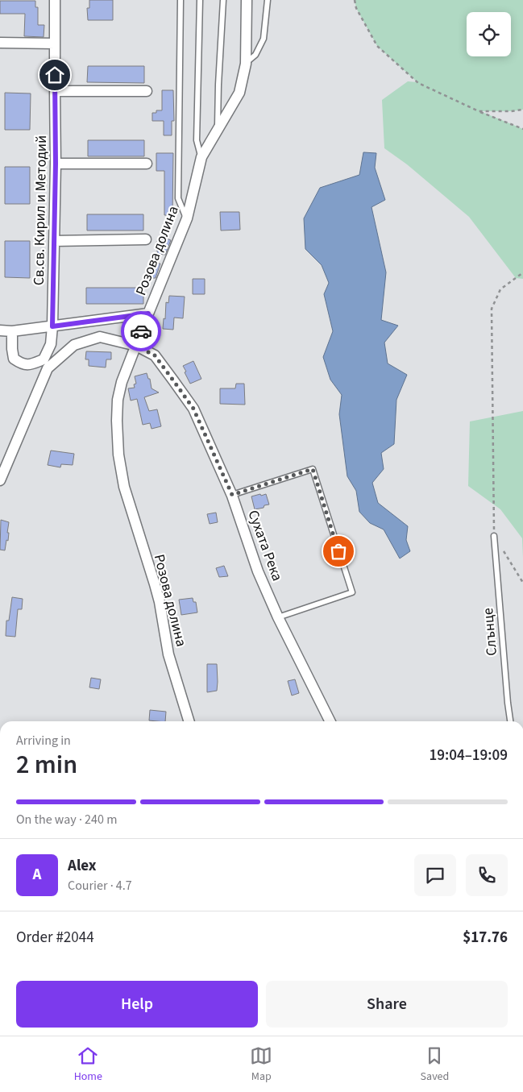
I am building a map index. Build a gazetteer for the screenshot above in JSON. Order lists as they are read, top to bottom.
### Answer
{
  "streets": {
    "street": ["Св.св. Кирил и Методий", "Розова долина", "Сухата Река"],
    "lane": ["Слънце"]
  },
  "crossings": [
    ["Св.св. Кирил и Методий", "Сухата Река"],
    ["Розова долина", "Сухата Река"]
  ],
  "page": {
    "heading": ["2 min", "Arriving in", "19:04–19:09"],
    "panel": [
      "Alex",
      "Courier · 4.7",
      "Order #2044",
      "$17.76"
    ],
    "bar": "On the way · 240 m",
    "round": "A",
    "buttons": ["Help", "Share"],
    "tabs": ["Home", "Map", "Saved"]
  }
}
